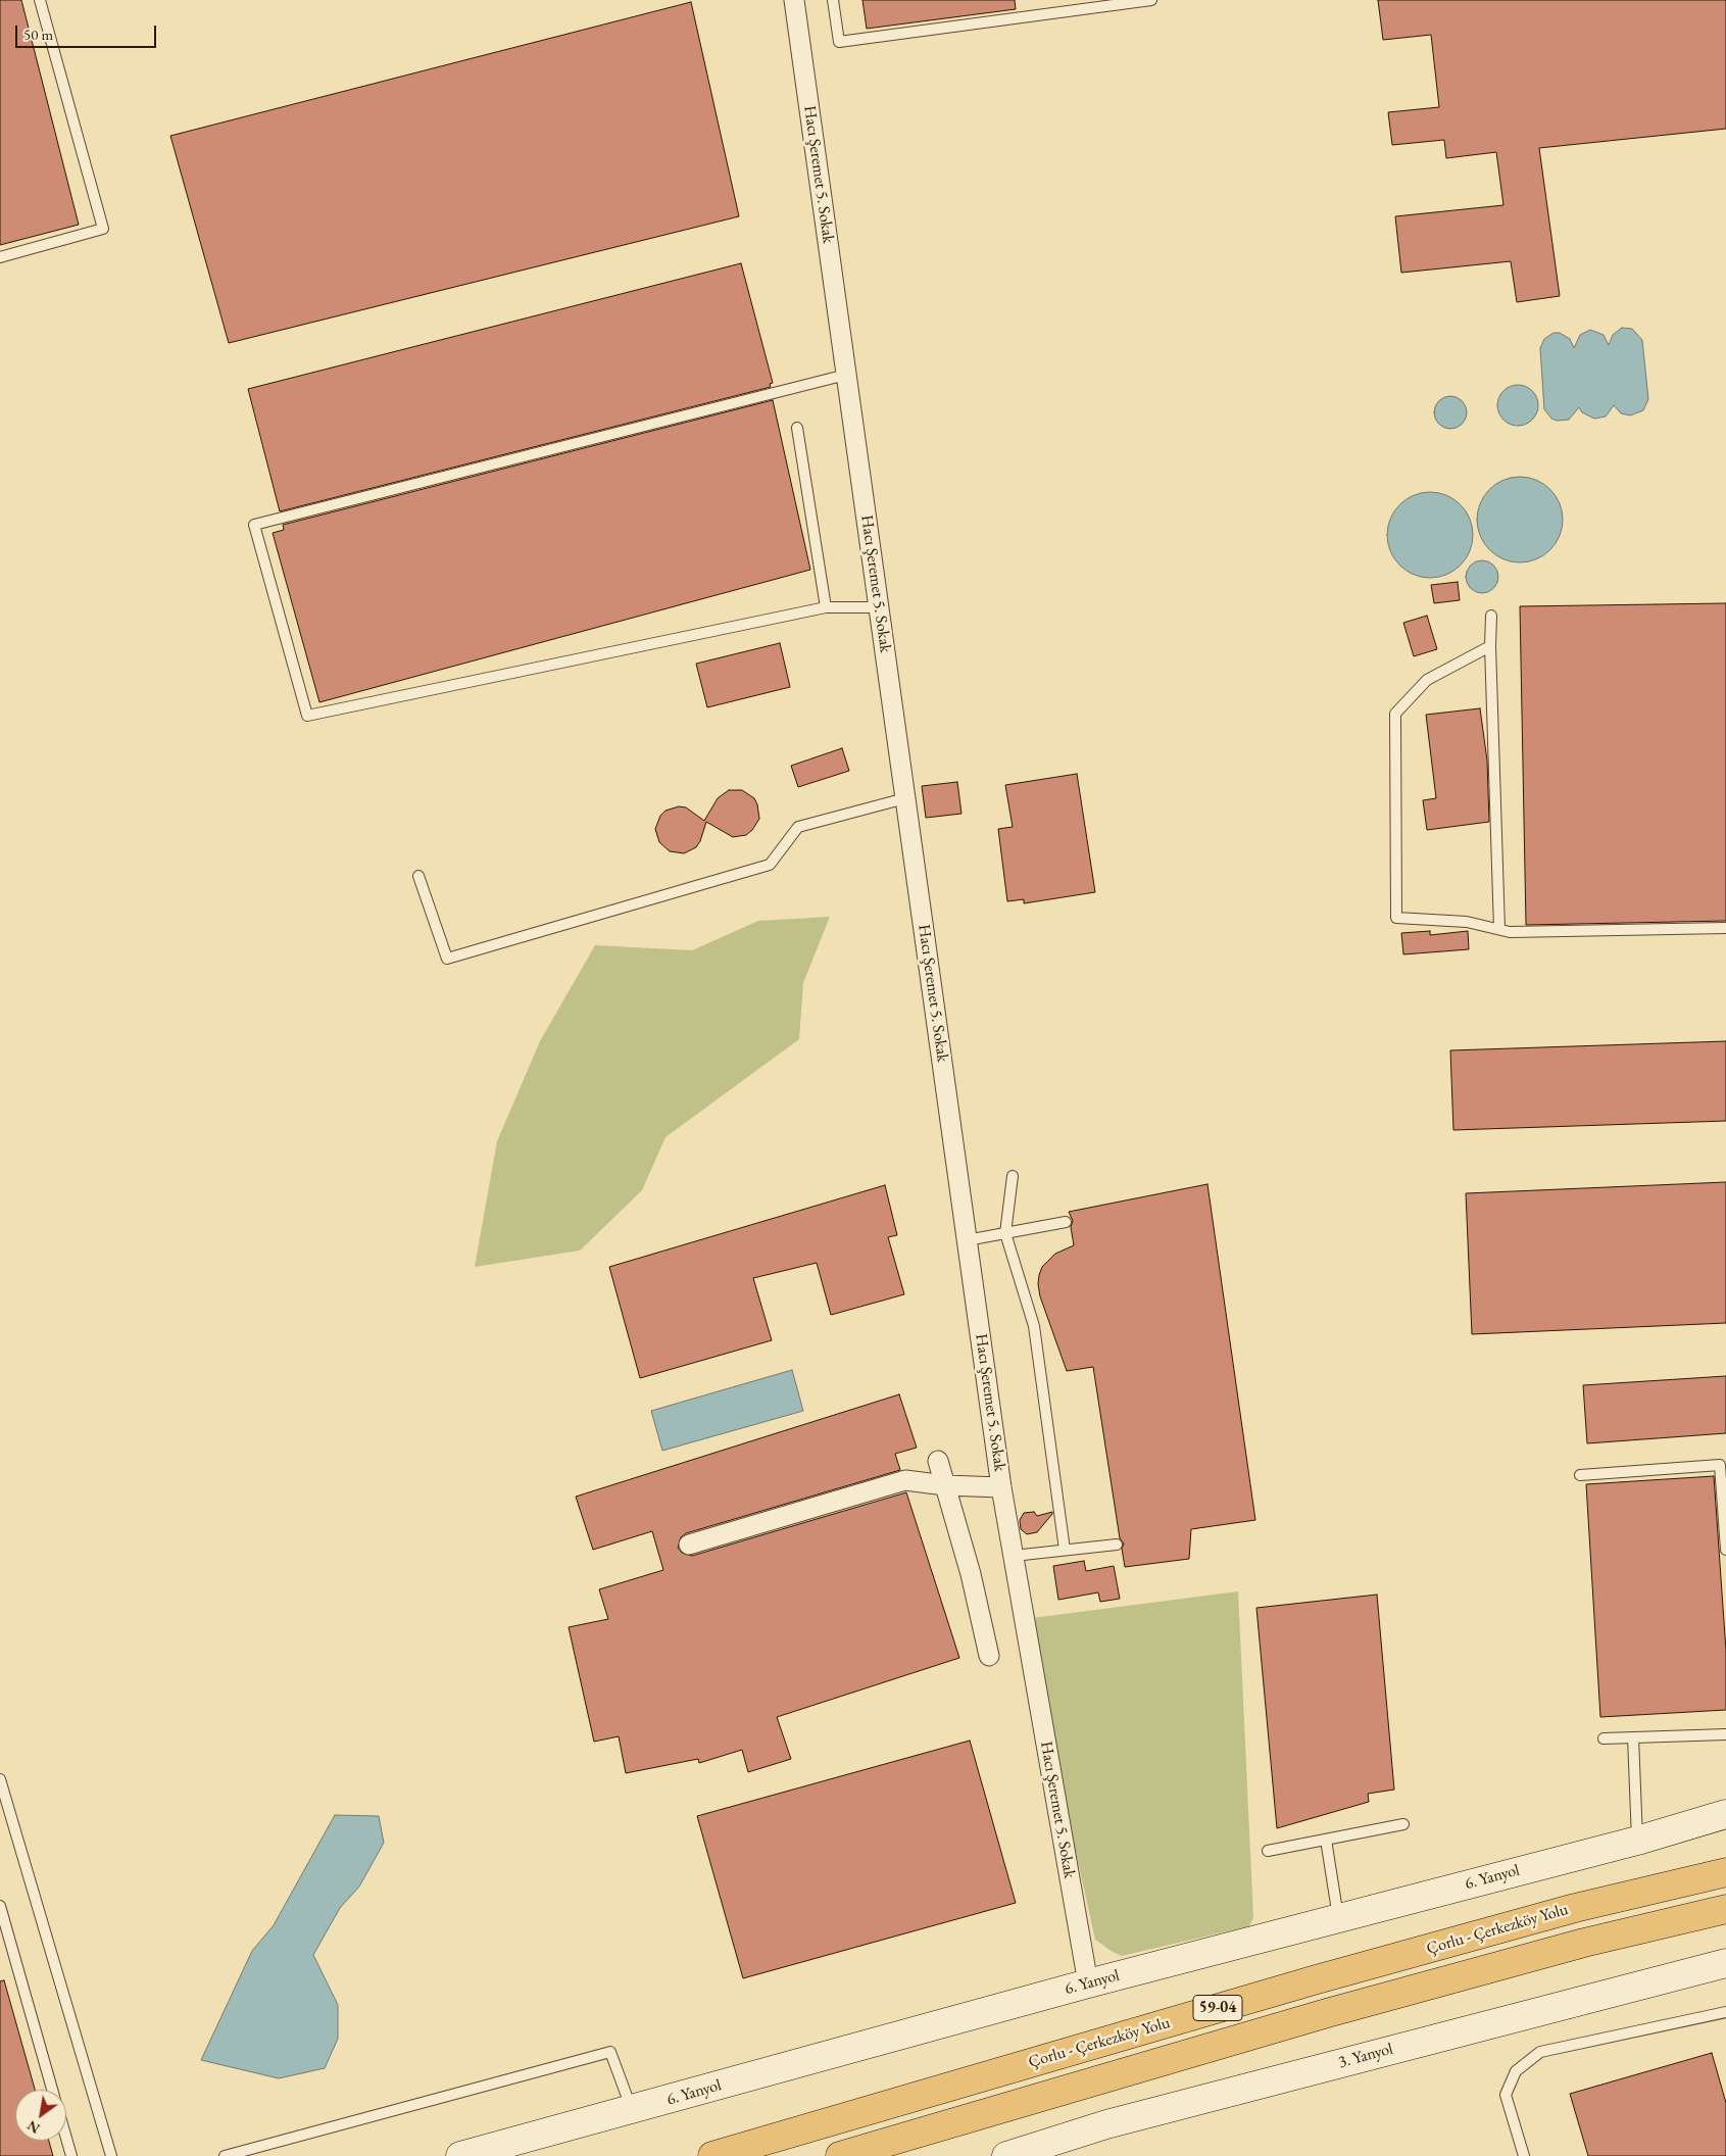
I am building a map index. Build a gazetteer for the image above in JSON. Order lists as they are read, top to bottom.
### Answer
{
  "streets": {
    "main road": [
      "6. Yanyol",
      "Çorlu - Çerkezköy Yolu",
      "59-04",
      "3. Yanyol"
    ],
    "street": ["Hacı Şeremet 5. Sokak"]
  },
  "crossings": [
    ["Hacı Şeremet 5. Sokak", "6. Yanyol"]
  ],
  "scale_bar": "50 m",
  "north": "bottom left"
}
